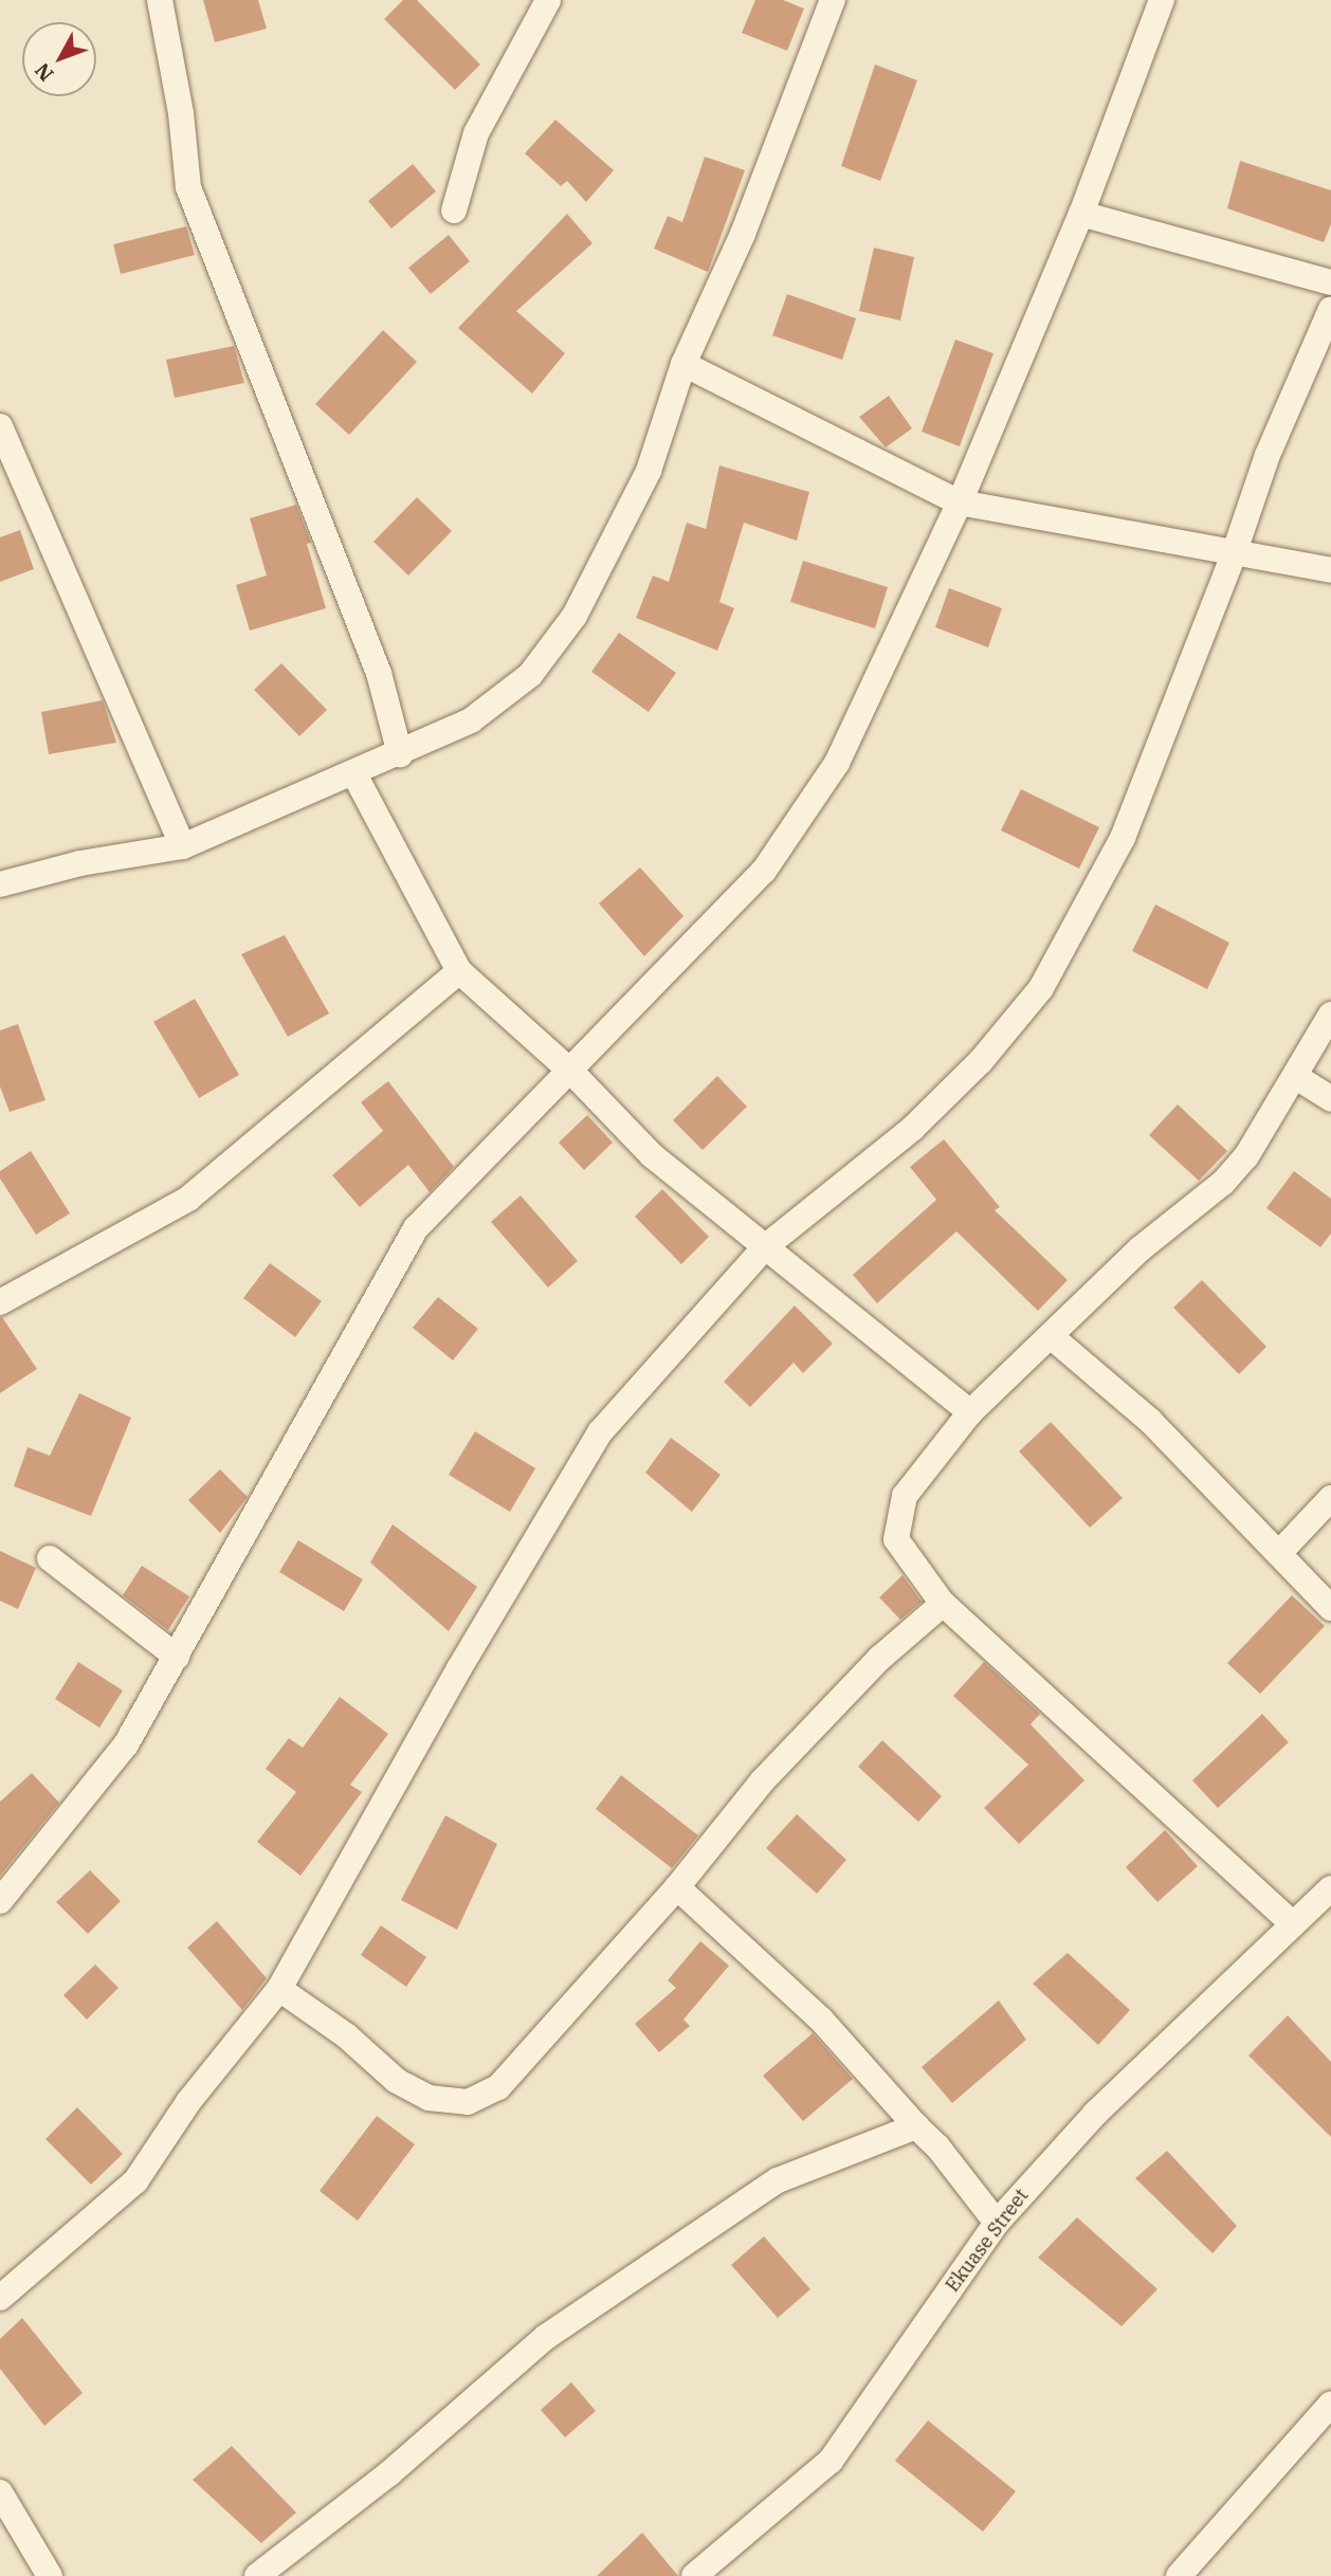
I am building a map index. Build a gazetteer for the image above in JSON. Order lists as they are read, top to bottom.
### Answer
{
  "streets": {
    "street": ["Ekuase Street"]
  },
  "north": "bottom left"
}
